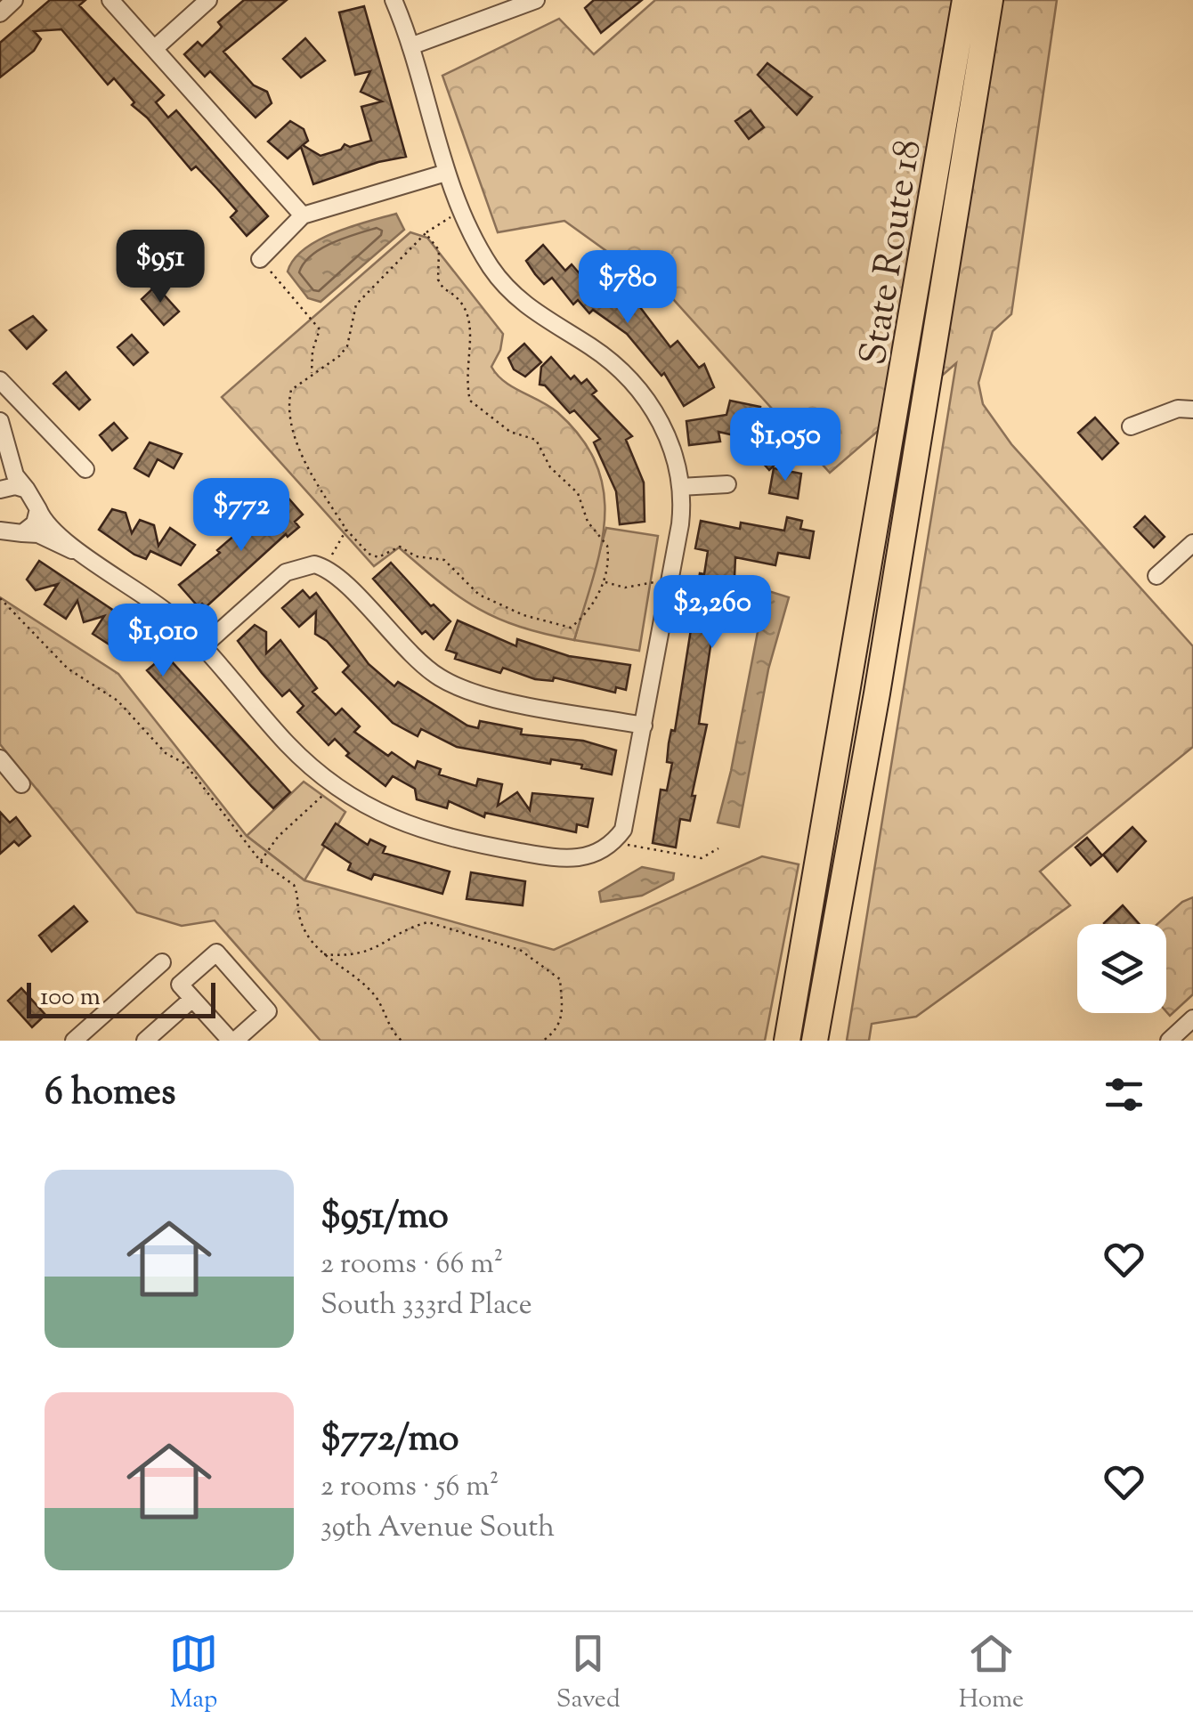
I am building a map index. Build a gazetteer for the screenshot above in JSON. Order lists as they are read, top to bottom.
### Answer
{
  "streets": {
    "highway": ["State Route 18"]
  },
  "scale_bar": "100 m",
  "page": {
    "price": [
      "$951",
      "$780",
      "$1,050",
      "$772",
      "$2,260",
      "$1,010"
    ],
    "scale": "100 m",
    "heading": "6 homes",
    "list": [
      {
        "name": "$951/mo",
        "note": "2 rooms · 66 m² · South 333rd Place"
      },
      {
        "name": "$772/mo",
        "note": "2 rooms · 56 m² · 39th Avenue South"
      }
    ],
    "tabs": ["Map", "Saved", "Home"]
  }
}
